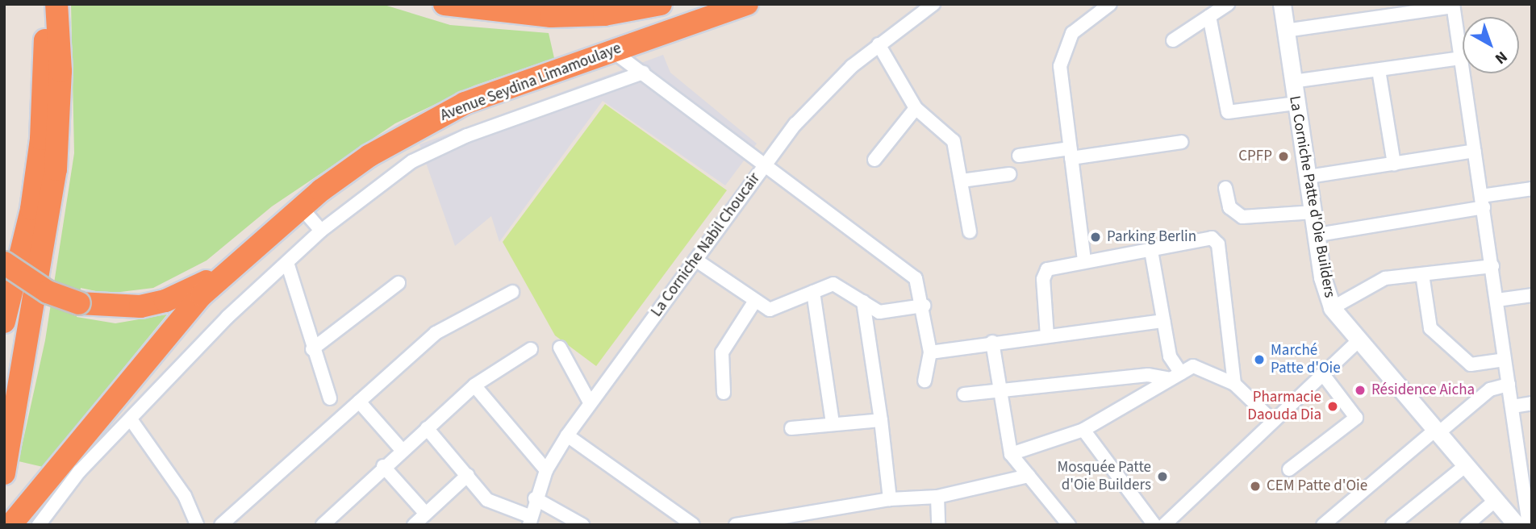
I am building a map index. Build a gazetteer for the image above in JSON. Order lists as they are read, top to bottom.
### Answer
{
  "streets": {
    "highway": ["Avenue Seydina Limamoulaye"],
    "street": ["La Corniche Patte d'Oie Builders", "La Corniche Nabil Choucair"]
  },
  "places": [
    "CPFP",
    "Parking Berlin",
    "Marché Patte d'Oie",
    "Résidence Aicha",
    "Pharmacie Daouda Dia",
    "Mosquée Patte d'Oie Builders",
    "CEM Patte d'Oie"
  ],
  "north": "bottom right"
}
